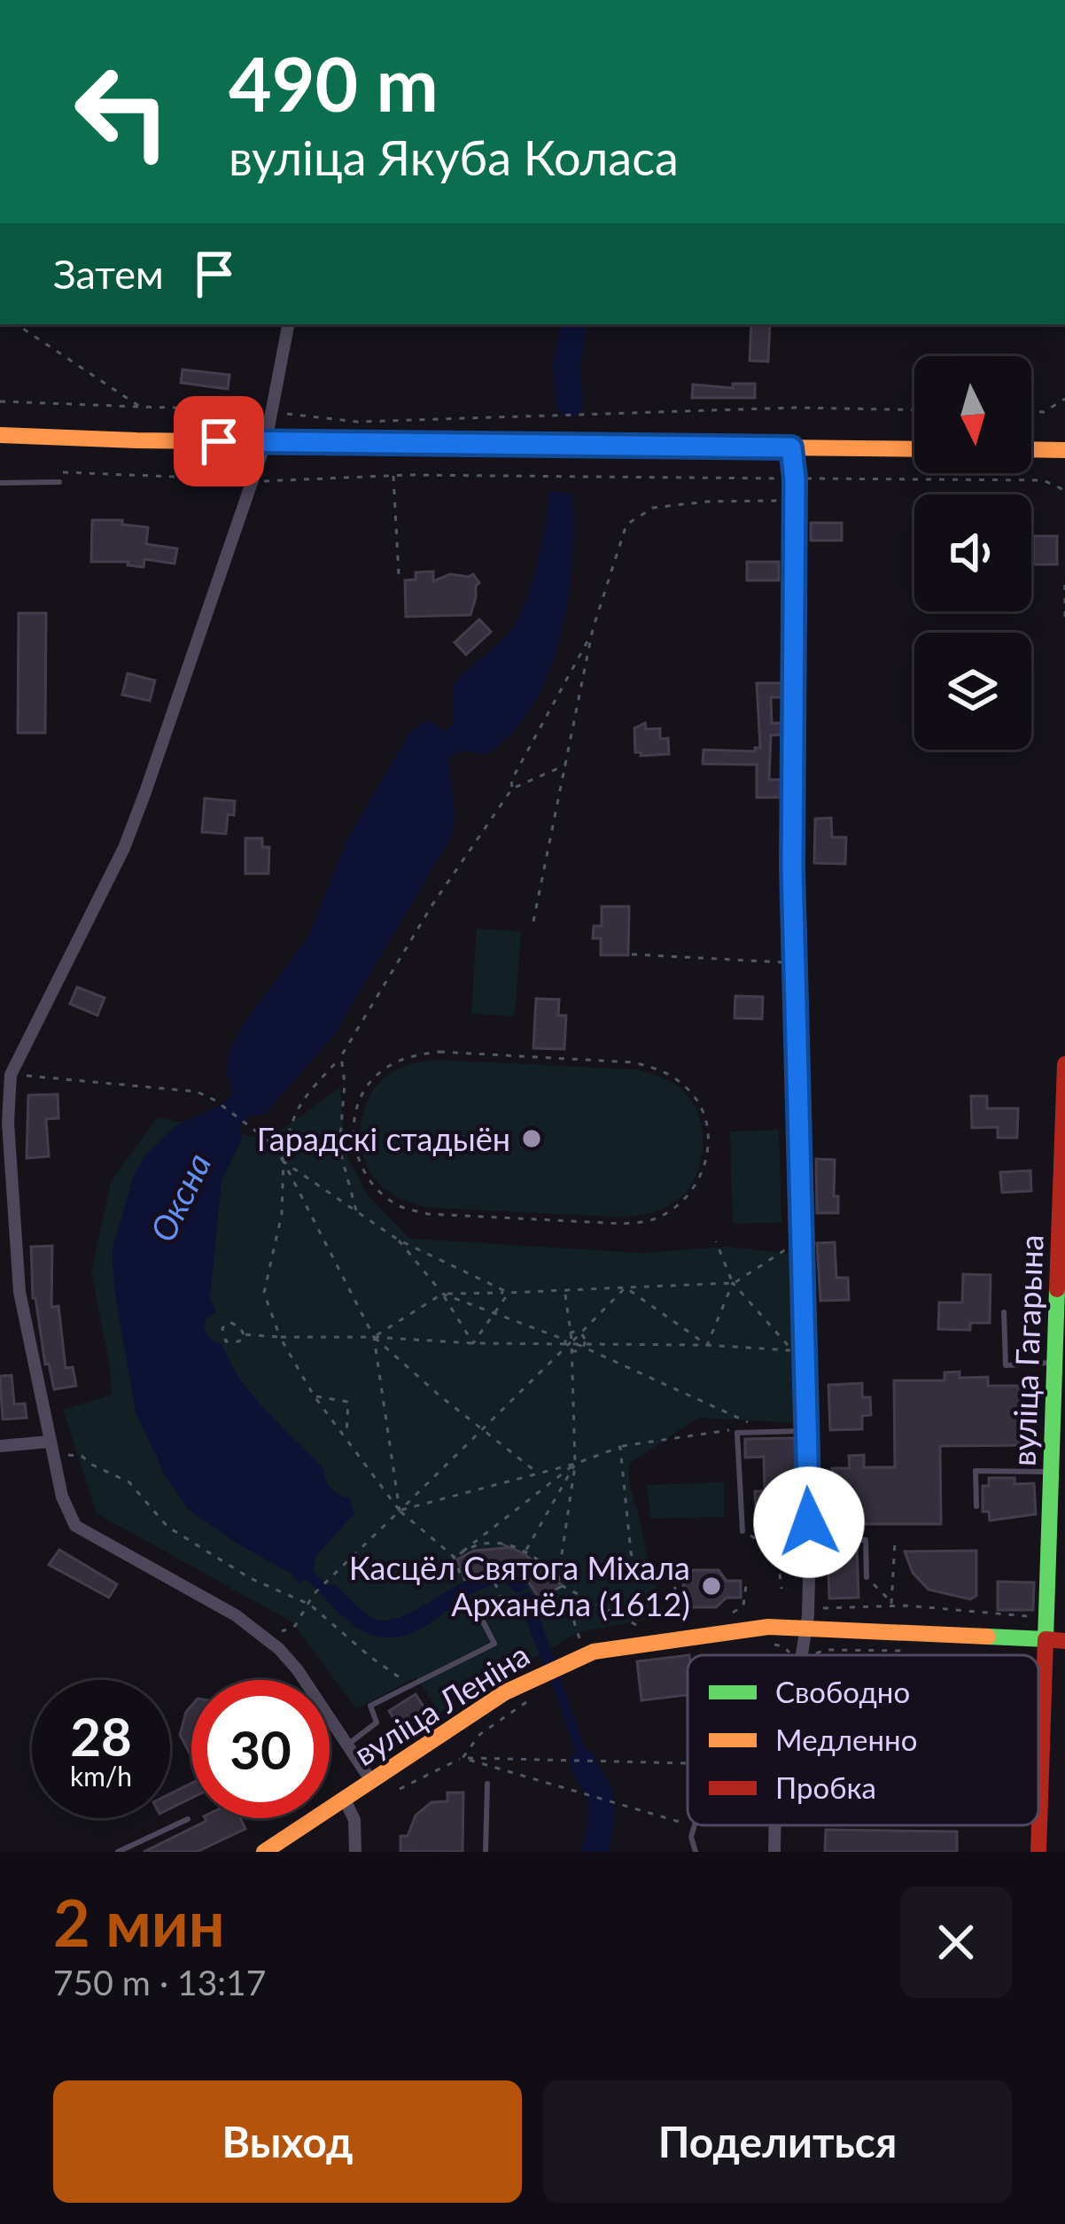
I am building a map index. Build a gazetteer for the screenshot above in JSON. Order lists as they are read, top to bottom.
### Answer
{
  "streets": {
    "main road": ["вуліца Гагарына", "вуліца Леніна"]
  },
  "crossings": [
    ["вуліца Гагарына", "вуліца Леніна"]
  ],
  "water": ["Оксна"],
  "places": ["Гарадскі стадыён", "Касцёл Святога Міхала Арханёла (1612)"],
  "legend": ["Свободно", "Медленно", "Пробка"],
  "north": "bottom",
  "page": {
    "turn": ["490 m", "вуліца Якуба Коласа"],
    "then": "Затем",
    "speed": "28 km/h",
    "limit": "30",
    "heading": ["2 мин", "750 m · 13:17"],
    "buttons": ["Выход", "Поделиться"]
  }
}
